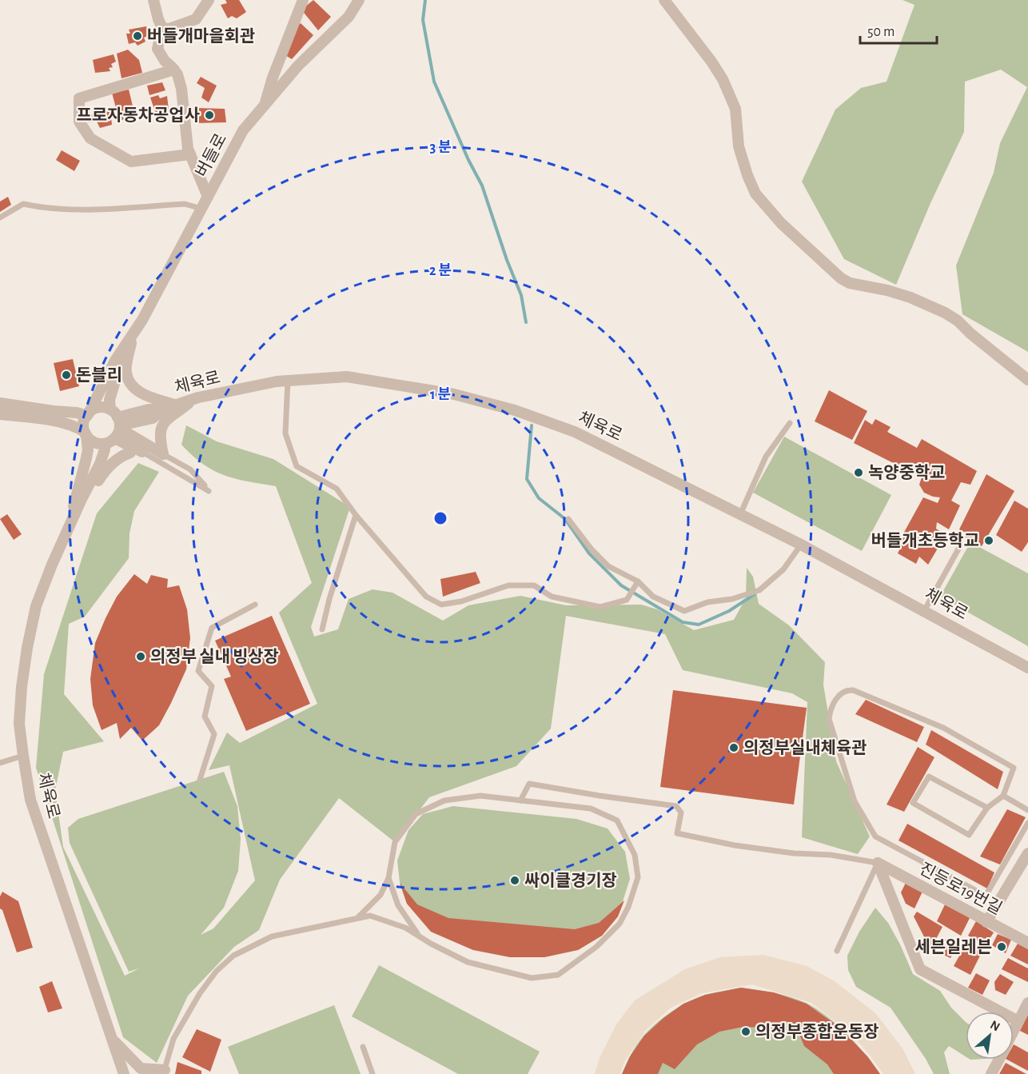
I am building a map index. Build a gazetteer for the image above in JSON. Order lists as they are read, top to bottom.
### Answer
{
  "streets": {
    "street": ["버들로", "체육로", "진등로19번길"]
  },
  "places": [
    "버들개마을회관",
    "프로자동차공업사",
    "돈블리",
    "녹양중학교",
    "버들개초등학교",
    "의정부 실내 빙상장",
    "의정부실내체육관",
    "싸이클경기장",
    "세븐일레븐",
    "의정부종합운동장"
  ],
  "scale_bar": "50 m",
  "north": "top right",
  "rings": ["3 분", "2 분", "1 분"]
}
